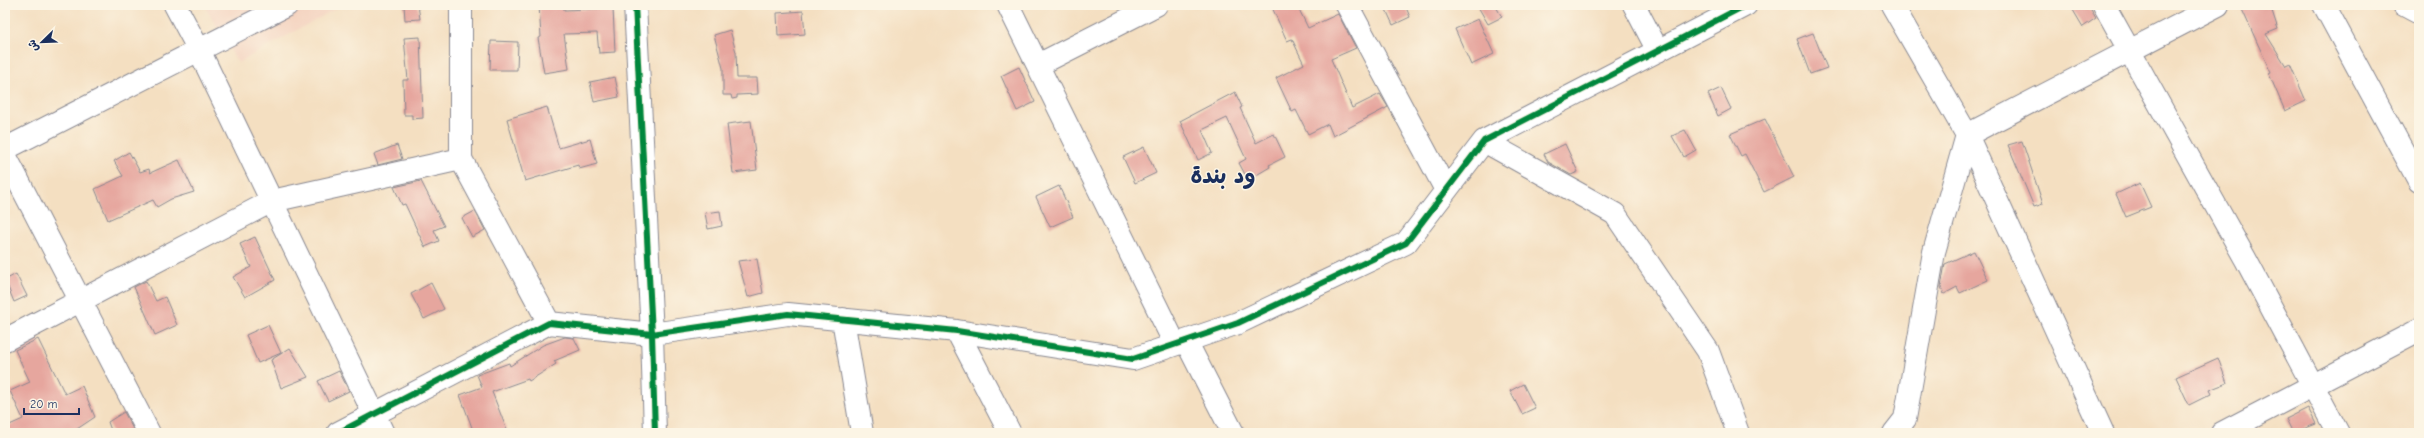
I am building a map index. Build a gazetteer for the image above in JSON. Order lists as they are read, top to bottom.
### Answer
{
  "districts": ["ود بندة"],
  "scale_bar": "20 m",
  "north": "bottom left"
}
